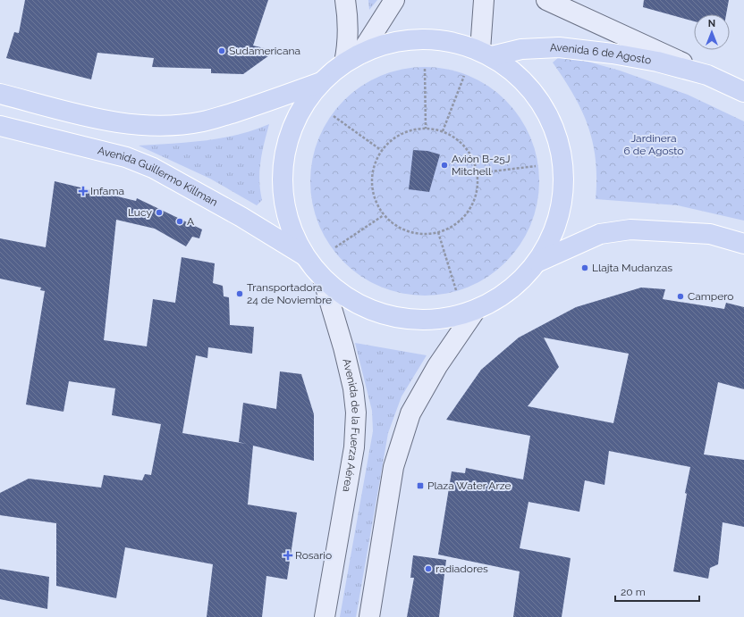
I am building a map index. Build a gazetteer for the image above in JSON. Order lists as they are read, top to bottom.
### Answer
{
  "streets": {
    "main road": ["Avenida 6 de Agosto", "Avenida Guillermo Killman", "Avenida de la Fuerza Aérea"]
  },
  "parks": ["Jardinera 6 de Agosto"],
  "places": {
    "other": [
      "Sudamericana",
      "Avión B-25J Mitchell",
      "Lucy",
      "A",
      "Llajta Mudanzas",
      "Transportadora 24 de Noviembre",
      "Campero",
      "radiadores"
    ],
    "health": ["Infama", "Rosario"],
    "transit": ["Plaza Water Arze"]
  },
  "scale_bar": "20 m",
  "north": "top"
}
